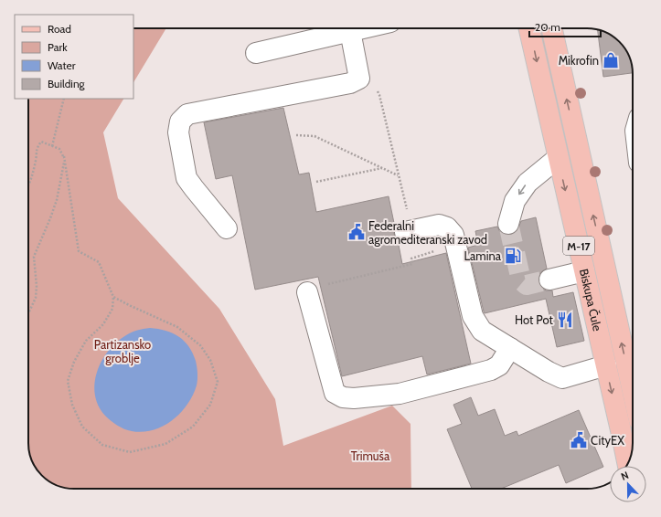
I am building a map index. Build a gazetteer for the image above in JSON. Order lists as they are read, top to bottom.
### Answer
{
  "streets": {
    "main road": ["M-17", "Biskupa Čule"]
  },
  "parks": ["Partizansko groblje", "Trimuša"],
  "places": {
    "shop": ["Mikrofin"],
    "public building": ["Federalni agromediteranski zavod", "CityEX"],
    "fuel station": ["Lamina"],
    "restaurant": ["Hot Pot"]
  },
  "legend": [
    "Road",
    "Park",
    "Water",
    "Building"
  ],
  "scale_bar": "20 m",
  "north": "top"
}
